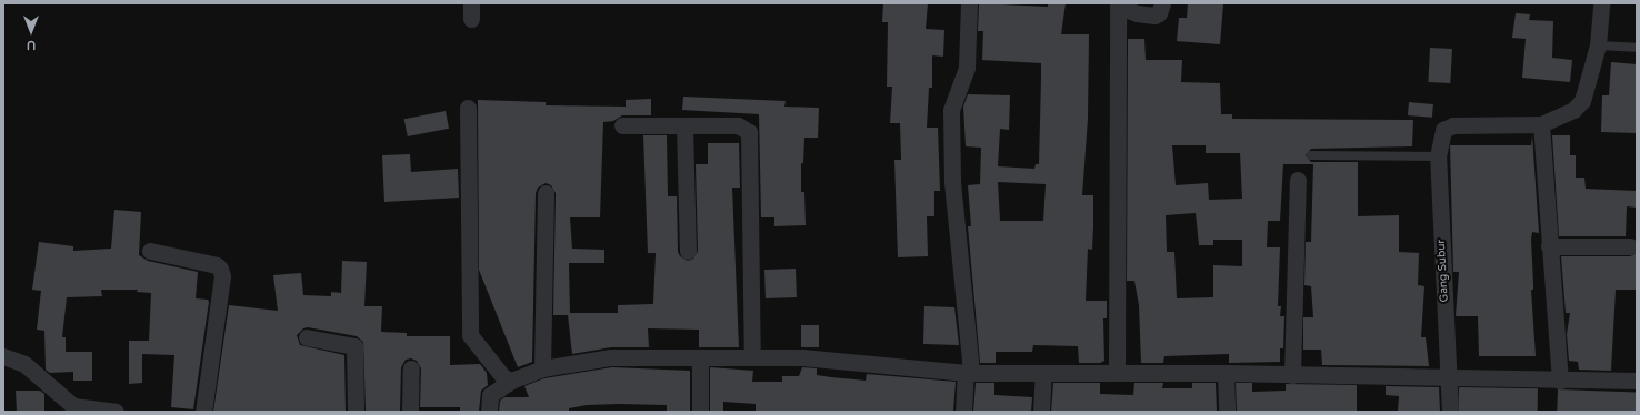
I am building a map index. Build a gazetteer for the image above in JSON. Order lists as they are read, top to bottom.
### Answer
{
  "streets": {
    "street": ["Gang Subur"]
  },
  "north": "bottom"
}
